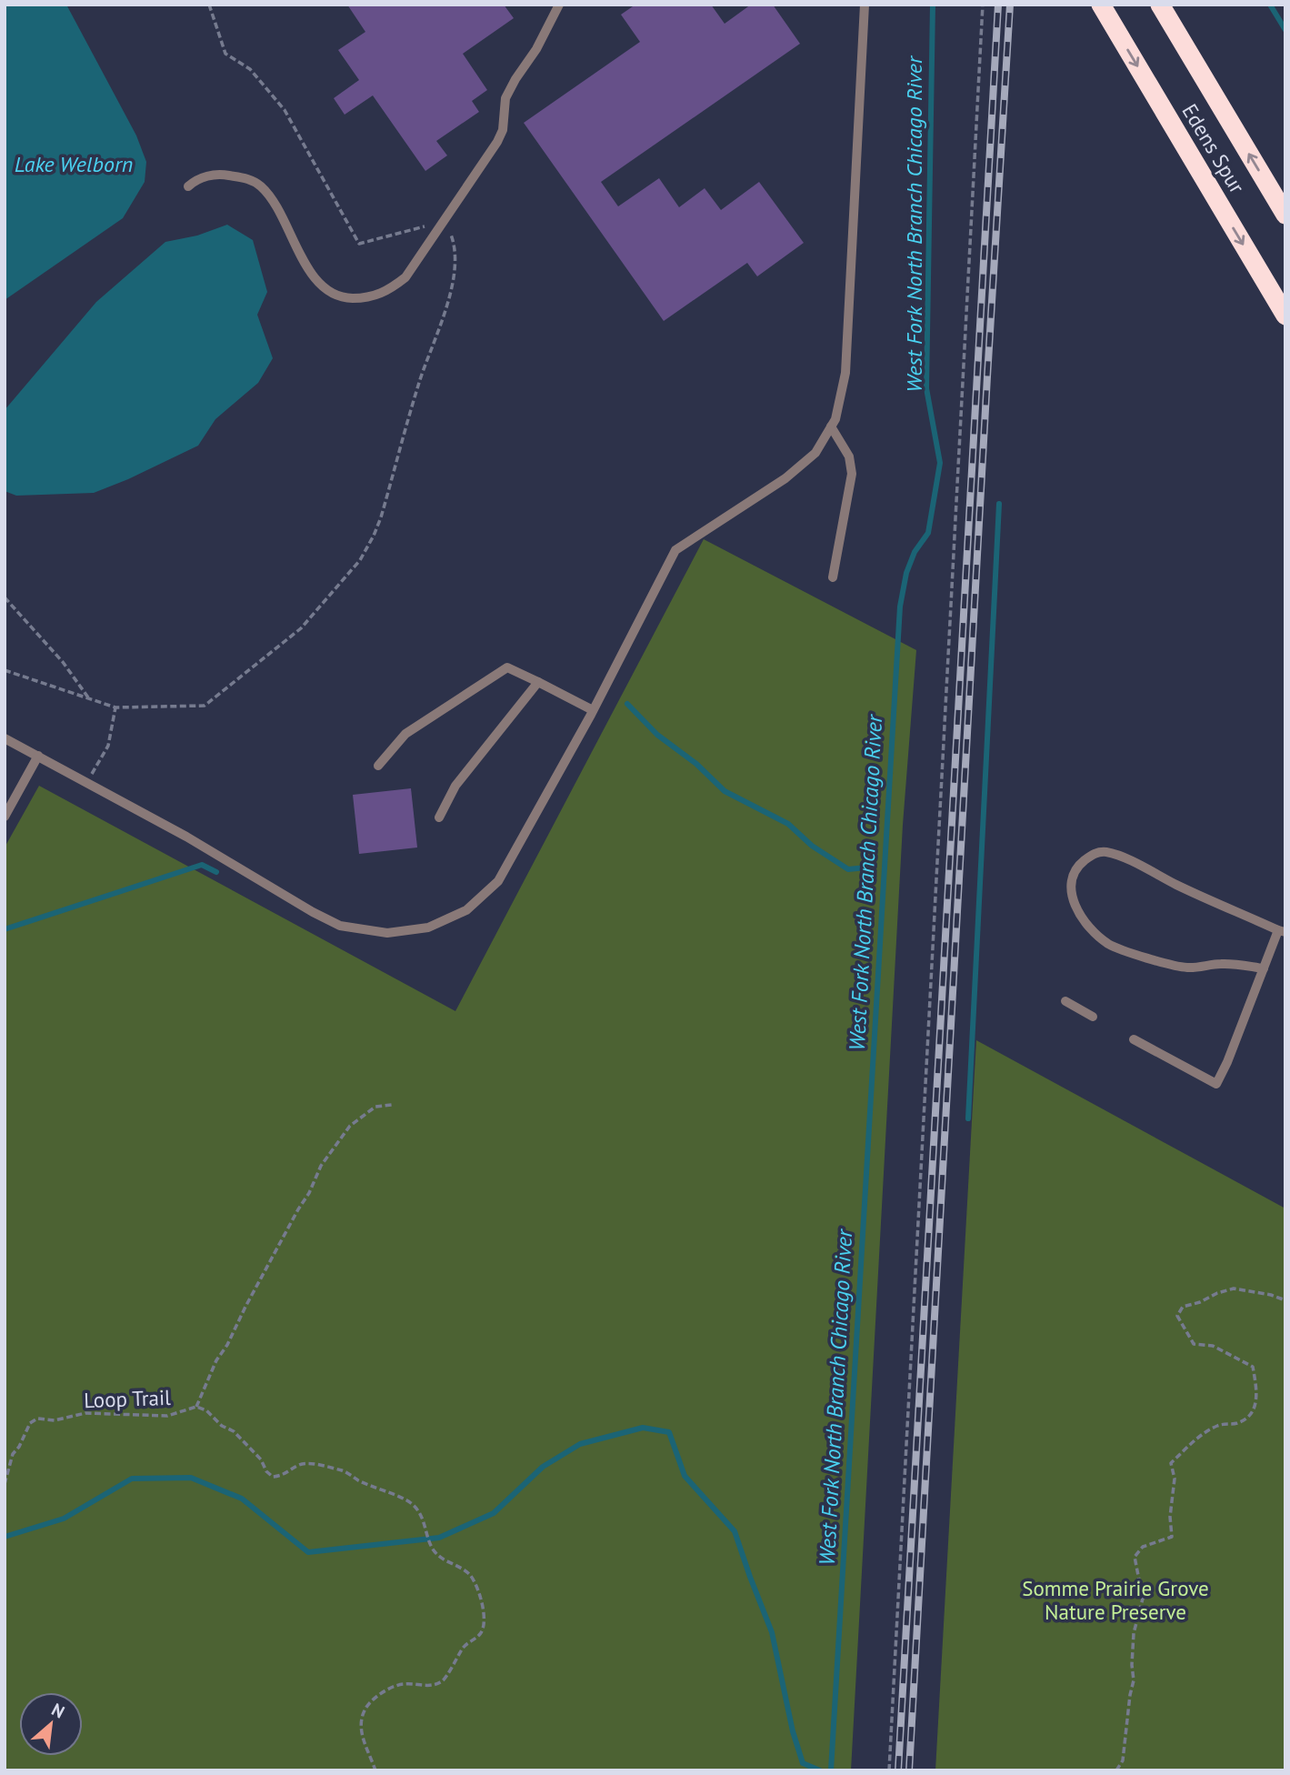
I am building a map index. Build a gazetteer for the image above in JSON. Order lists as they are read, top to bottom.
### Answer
{
  "streets": {
    "highway": ["Edens Spur"],
    "path": ["Loop Trail"]
  },
  "water": ["Lake Welborn", "West Fork North Branch Chicago River"],
  "parks": ["Somme Prairie Grove Nature Preserve"],
  "north": "top right"
}
